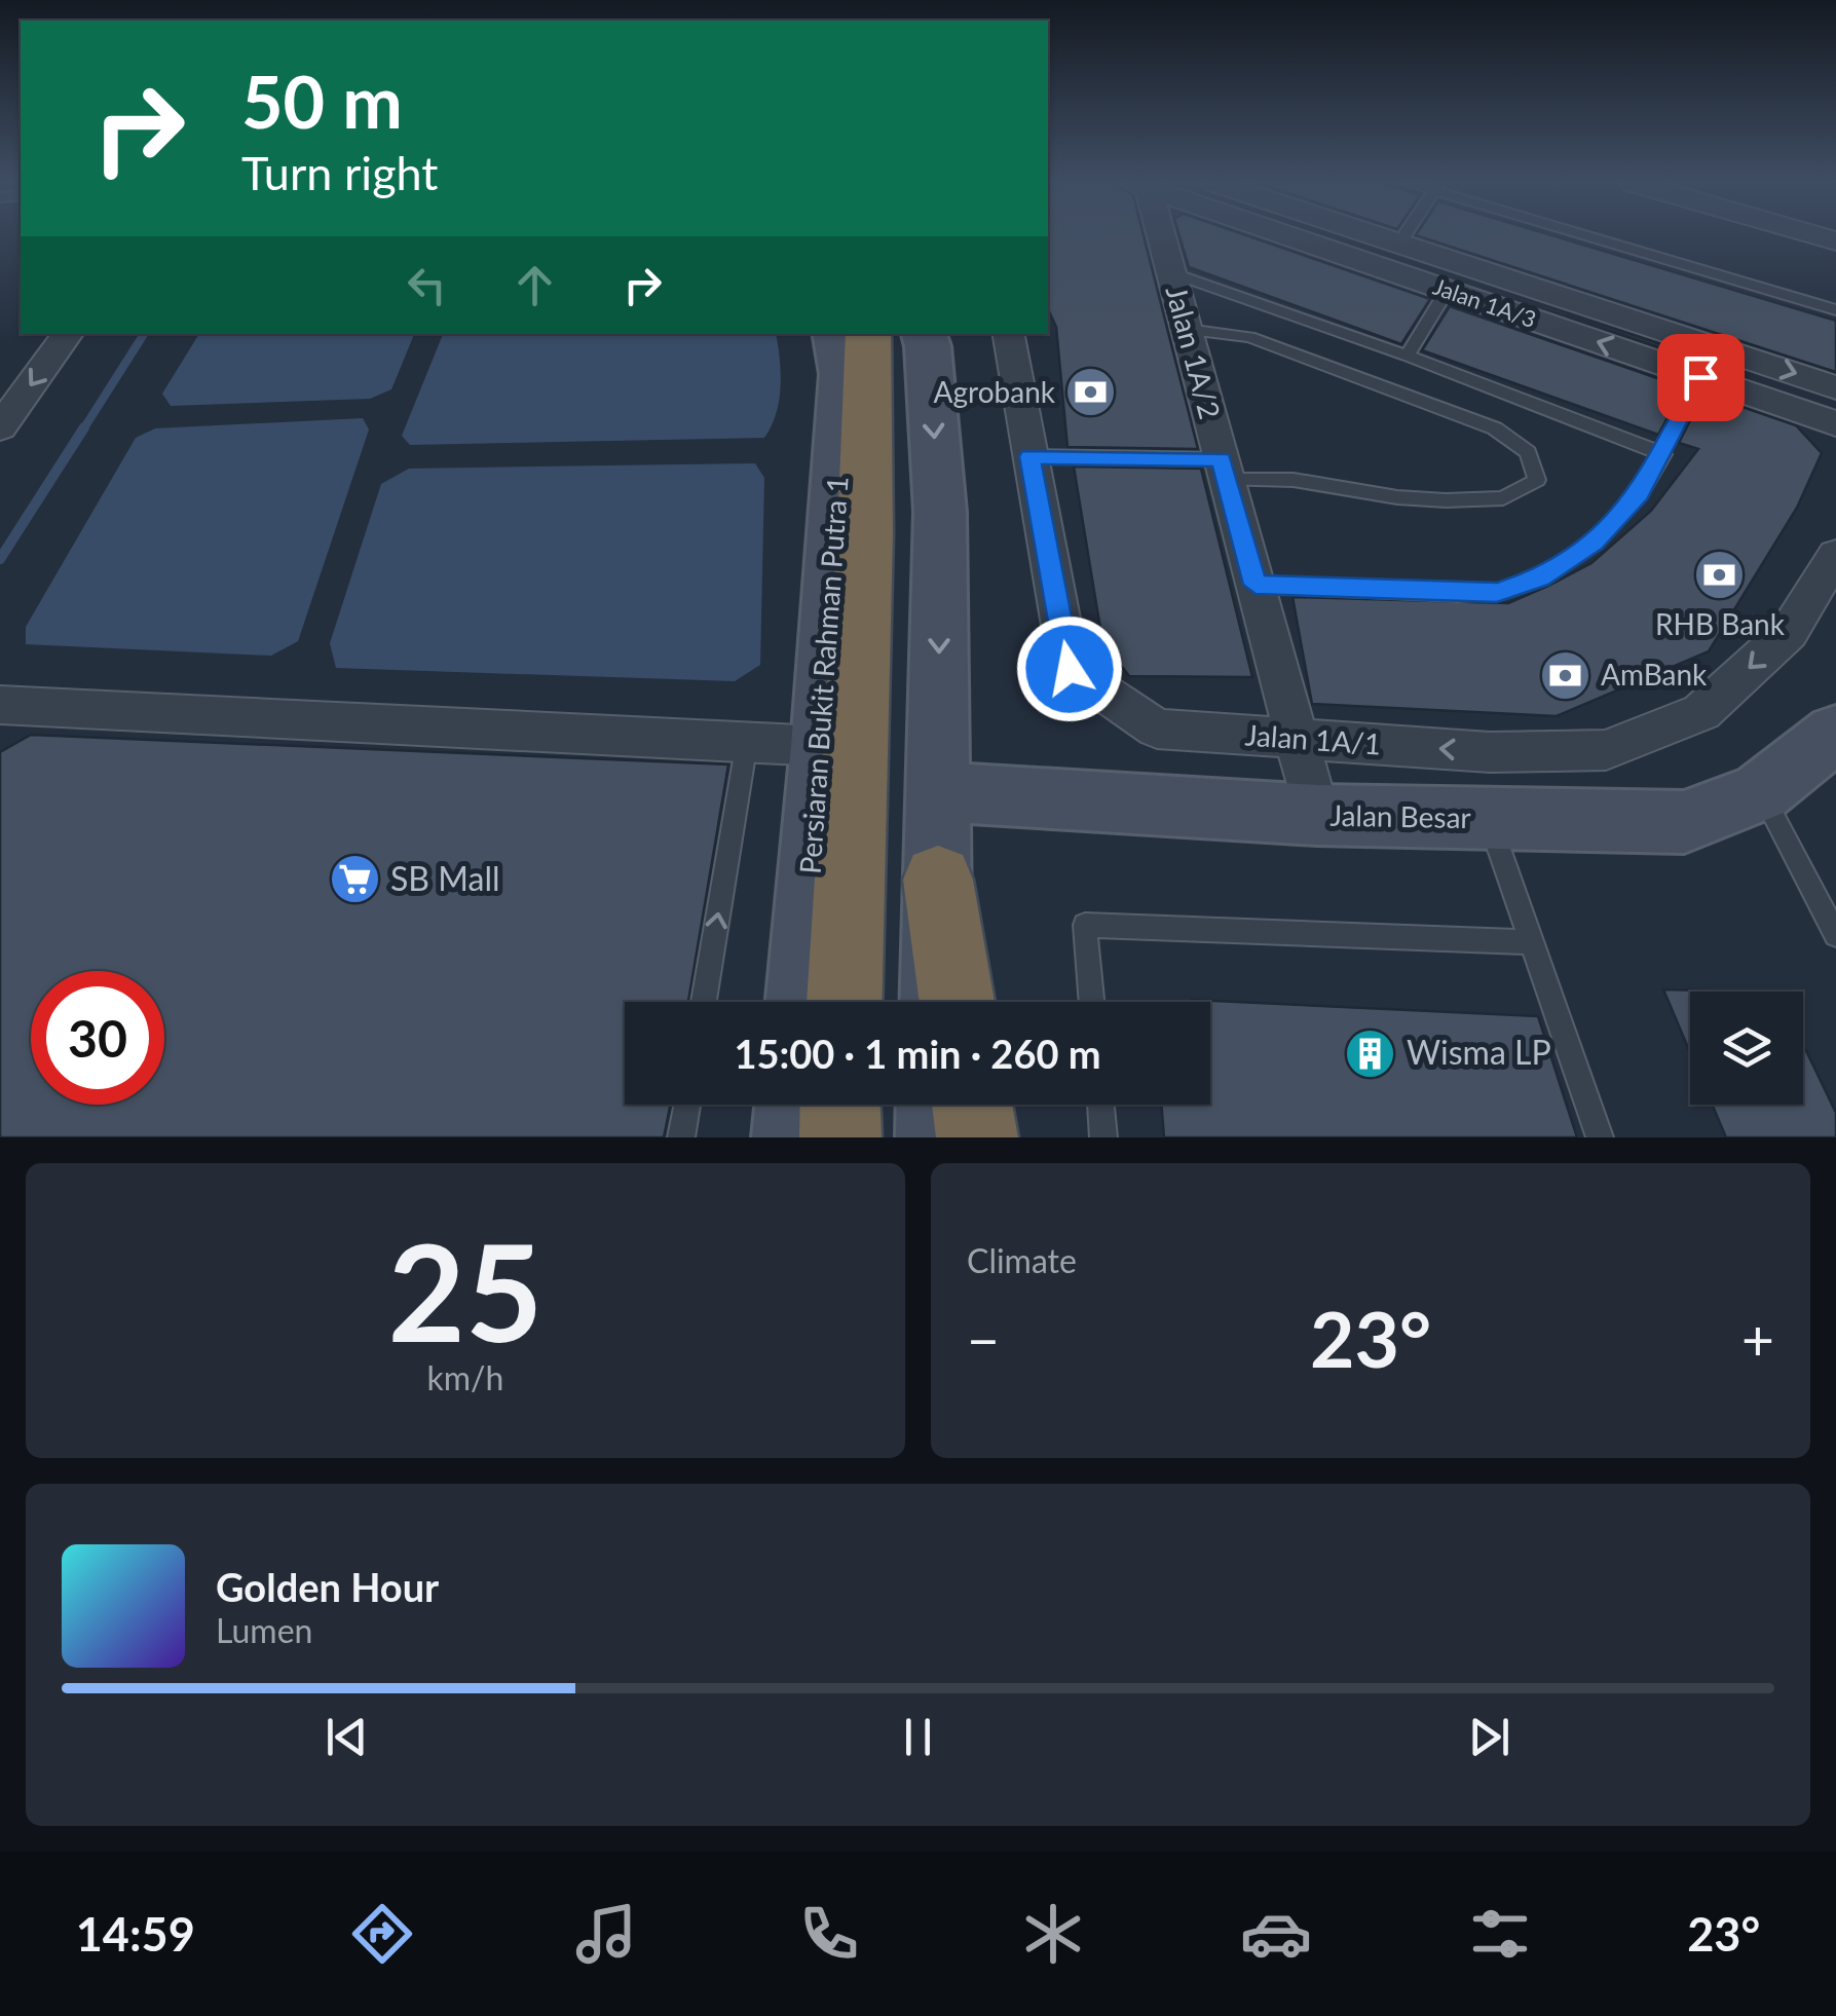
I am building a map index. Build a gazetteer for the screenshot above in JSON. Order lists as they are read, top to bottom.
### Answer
{
  "streets": {
    "main road": ["Persiaran Bukit Rahman Putra 1", "Jalan Besar"],
    "street": ["Jalan 1A/3", "Jalan 1A/2", "Jalan 1A/1"]
  },
  "crossings": [
    ["Jalan 1A/2", "Jalan 1A/1"],
    ["Jalan 1A/2", "Jalan Besar"]
  ],
  "one_way": ["Jalan 1A/1"],
  "places": {
    "bank": ["Agrobank", "RHB Bank", "AmBank"],
    "supermarket": ["SB Mall"],
    "building": ["Wisma LP"]
  },
  "page": {
    "turn": ["50 m", "Turn right"],
    "limit": "30",
    "trip": "15:00 · 1 min · 260 m",
    "tile": [
      ["25", "km/h"],
      "Climate"
    ],
    "heat": ["−", "23°", "+"],
    "song": ["Golden Hour", "Lumen"],
    "tabs": ["14:59", "23°"]
  }
}
